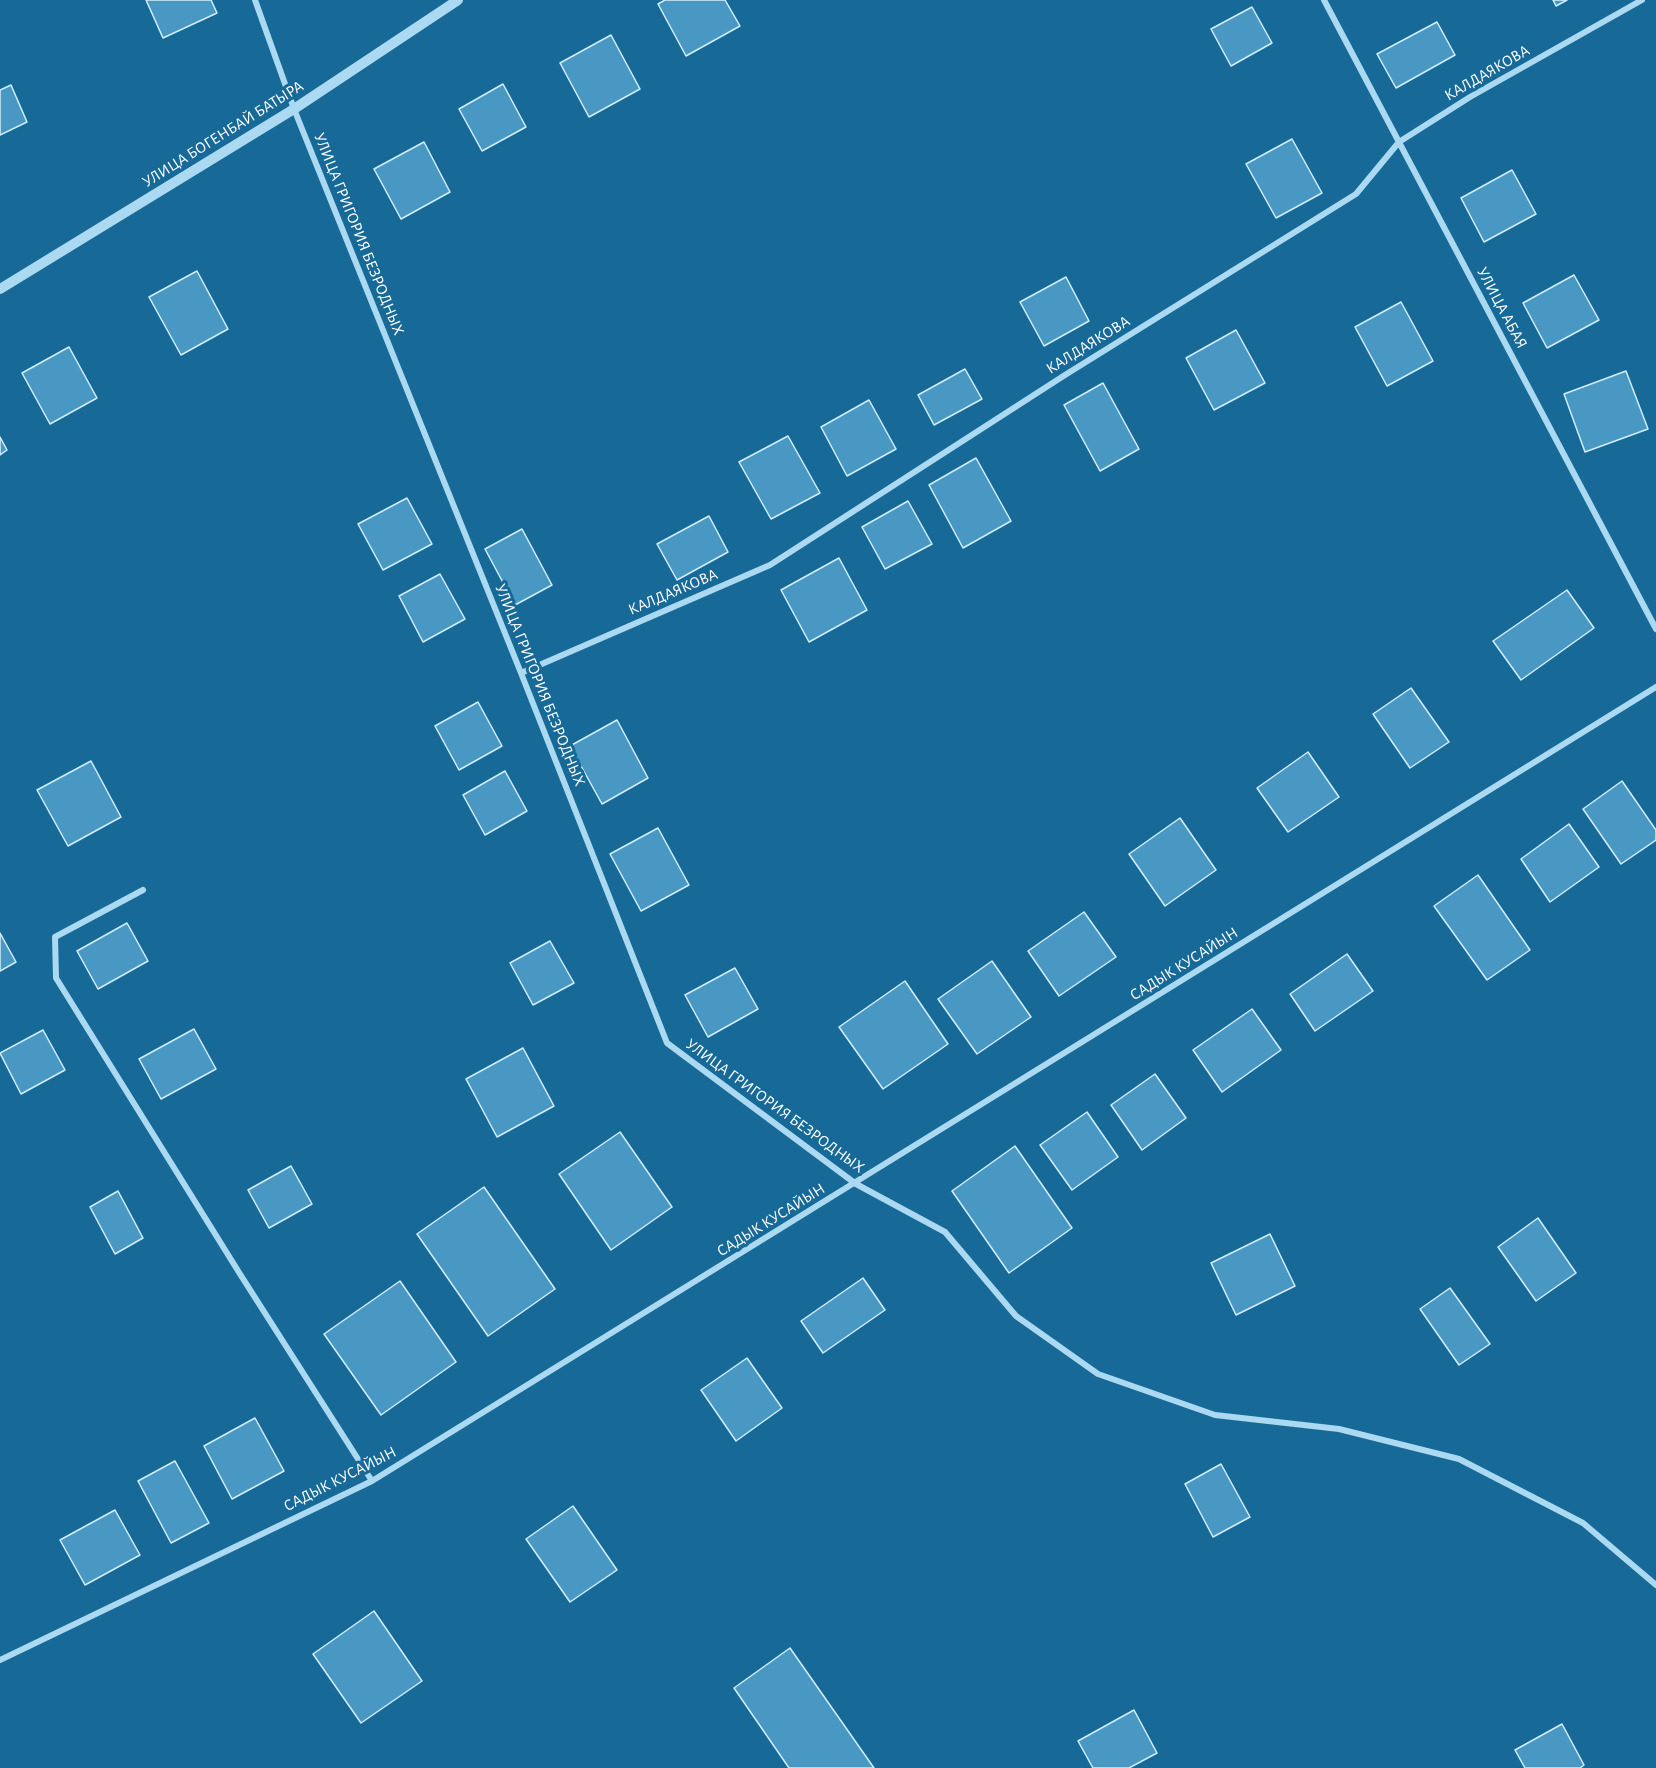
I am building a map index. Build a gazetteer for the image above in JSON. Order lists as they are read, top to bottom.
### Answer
{
  "streets": {
    "street": [
      "КАЛДАЯКОВА",
      "УЛИЦА БОГЕНБАЙ БАТЫРА",
      "УЛИЦА ГРИГОРИЯ БЕЗРОДНЫХ",
      "УЛИЦА АБАЯ",
      "САДЫК КУСАЙЫН"
    ]
  },
  "crossings": [
    ["КАЛДАЯКОВА", "УЛИЦА ГРИГОРИЯ БЕЗРОДНЫХ"],
    ["КАЛДАЯКОВА", "УЛИЦА АБАЯ"],
    ["УЛИЦА БОГЕНБАЙ БАТЫРА", "УЛИЦА ГРИГОРИЯ БЕЗРОДНЫХ"],
    ["УЛИЦА ГРИГОРИЯ БЕЗРОДНЫХ", "САДЫК КУСАЙЫН"]
  ]
}
